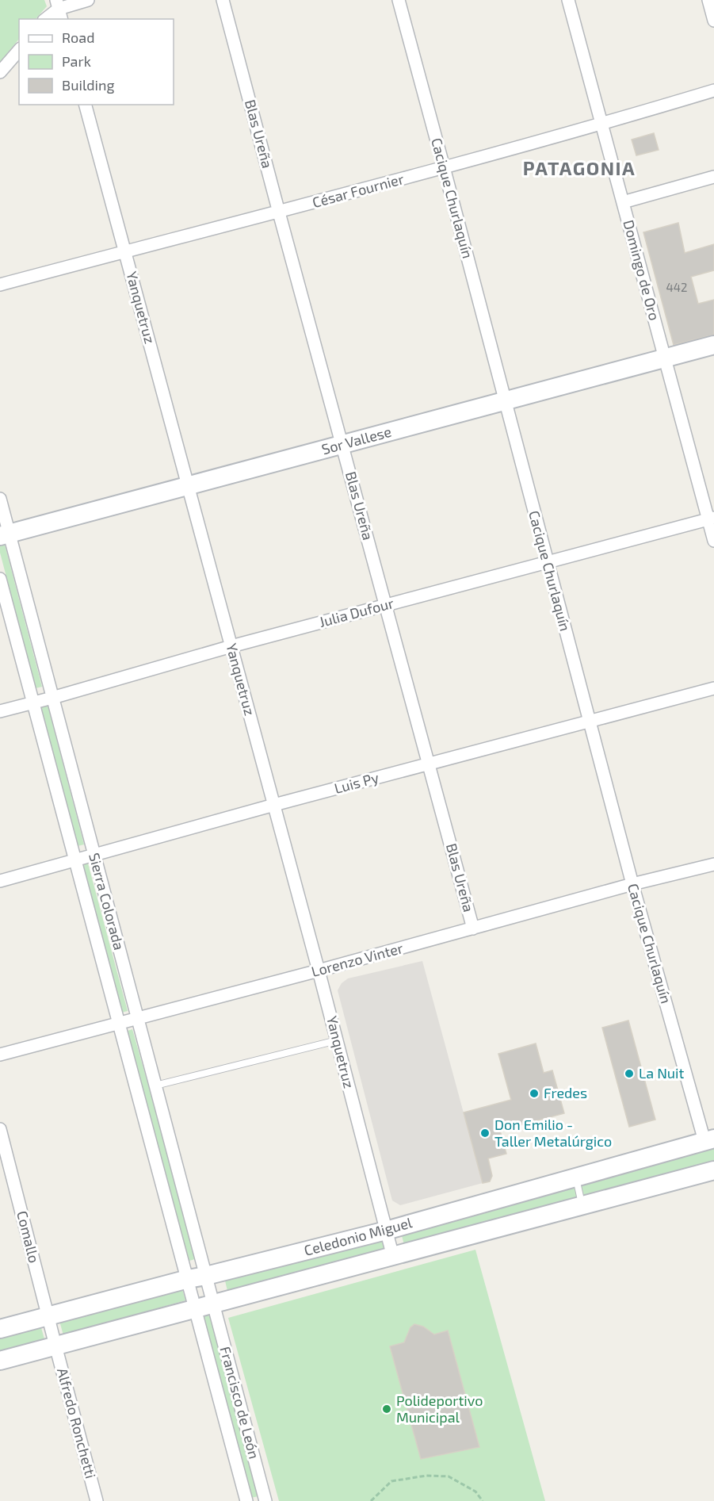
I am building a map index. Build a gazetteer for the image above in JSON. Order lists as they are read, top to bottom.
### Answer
{
  "streets": {
    "street": [
      "Blas Ureña",
      "César Fournier",
      "Cacique Churlaquín",
      "Domingo de Oro",
      "Yanquetruz",
      "Sor Vallese",
      "Julia Dufour",
      "Luis Py",
      "Sierra Colorada",
      "Lorenzo Vinter",
      "Comallo",
      "Celedonio Miguel",
      "Francisco de León",
      "Alfredo Ronchetti"
    ]
  },
  "crossings": [
    ["Blas Ureña", "César Fournier"],
    ["Blas Ureña", "Sor Vallese"],
    ["Blas Ureña", "Julia Dufour"],
    ["Blas Ureña", "Luis Py"],
    ["Blas Ureña", "Lorenzo Vinter"],
    ["César Fournier", "Cacique Churlaquín"],
    ["César Fournier", "Domingo de Oro"],
    ["César Fournier", "Yanquetruz"],
    ["Cacique Churlaquín", "Sor Vallese"],
    ["Cacique Churlaquín", "Julia Dufour"],
    ["Cacique Churlaquín", "Luis Py"],
    ["Cacique Churlaquín", "Lorenzo Vinter"],
    ["Cacique Churlaquín", "Celedonio Miguel"],
    ["Domingo de Oro", "Sor Vallese"],
    ["Domingo de Oro", "Julia Dufour"],
    ["Yanquetruz", "Sor Vallese"],
    ["Yanquetruz", "Julia Dufour"],
    ["Yanquetruz", "Luis Py"],
    ["Yanquetruz", "Lorenzo Vinter"],
    ["Yanquetruz", "Celedonio Miguel"],
    ["Sor Vallese", "Sierra Colorada"],
    ["Julia Dufour", "Sierra Colorada"],
    ["Luis Py", "Sierra Colorada"],
    ["Sierra Colorada", "Lorenzo Vinter"],
    ["Sierra Colorada", "Celedonio Miguel"],
    ["Sierra Colorada", "Francisco de León"],
    ["Comallo", "Celedonio Miguel"],
    ["Comallo", "Alfredo Ronchetti"],
    ["Celedonio Miguel", "Francisco de León"],
    ["Celedonio Miguel", "Alfredo Ronchetti"]
  ],
  "districts": ["PATAGONIA"],
  "places": [
    "La Nuit",
    "Fredes",
    "Don Emilio - Taller Metalúrgico",
    "Polideportivo Municipal"
  ],
  "house_numbers": ["442"],
  "legend": ["Road", "Park", "Building"]
}
